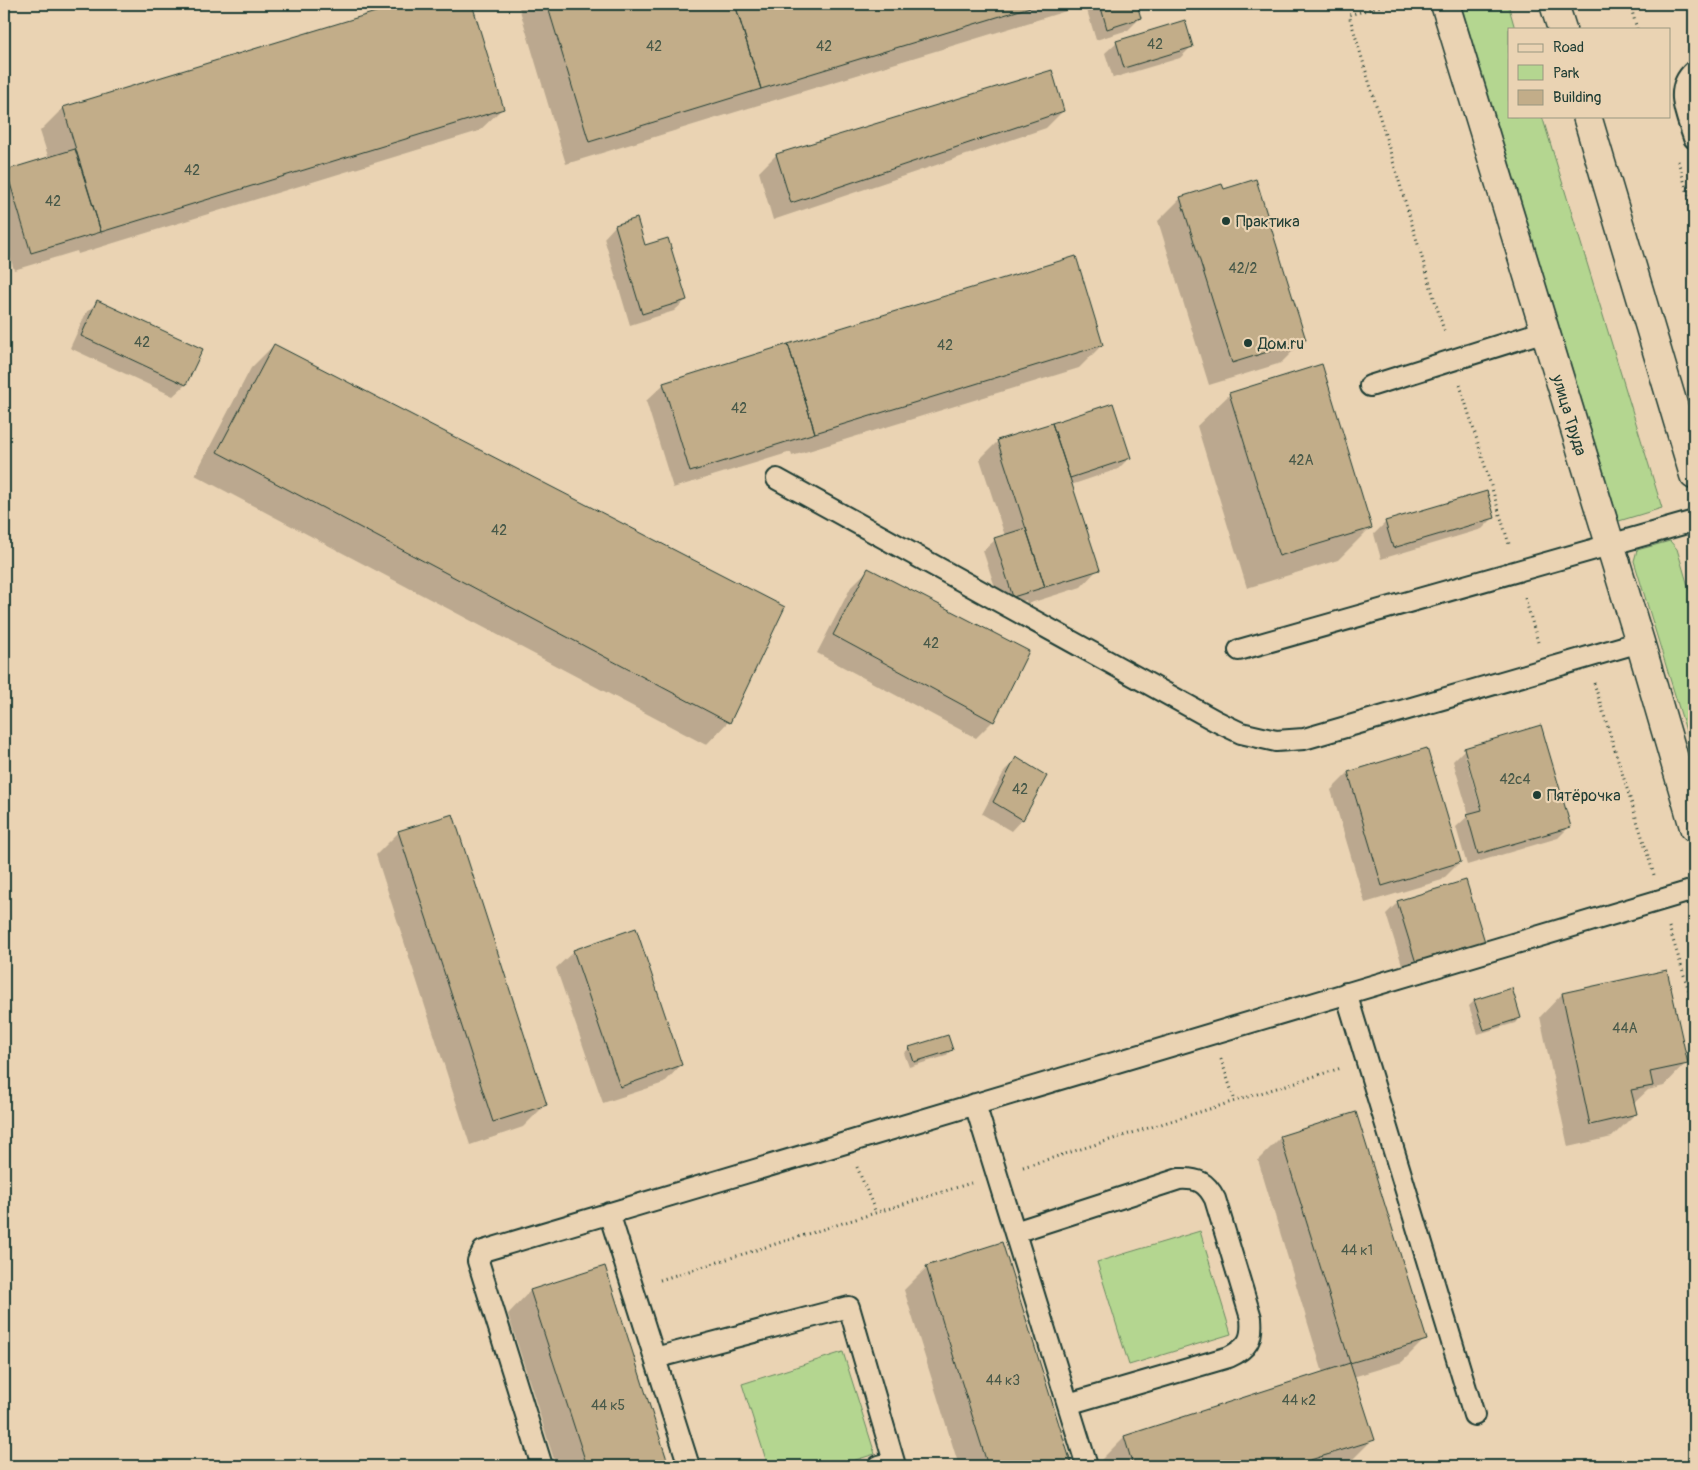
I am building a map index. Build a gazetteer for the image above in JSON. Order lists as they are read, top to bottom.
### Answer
{
  "streets": {
    "main road": ["улица Труда"]
  },
  "places": ["Практика", "Дом.ru", "Пятёрочка"],
  "house_numbers": [
    "42",
    "42",
    "42",
    "42",
    "42",
    "42/2",
    "42",
    "42",
    "42",
    "42А",
    "42",
    "42",
    "42с4",
    "42",
    "44А",
    "44 к1",
    "44 к3",
    "44 к2",
    "44 к5"
  ],
  "legend": ["Road", "Park", "Building"]
}
